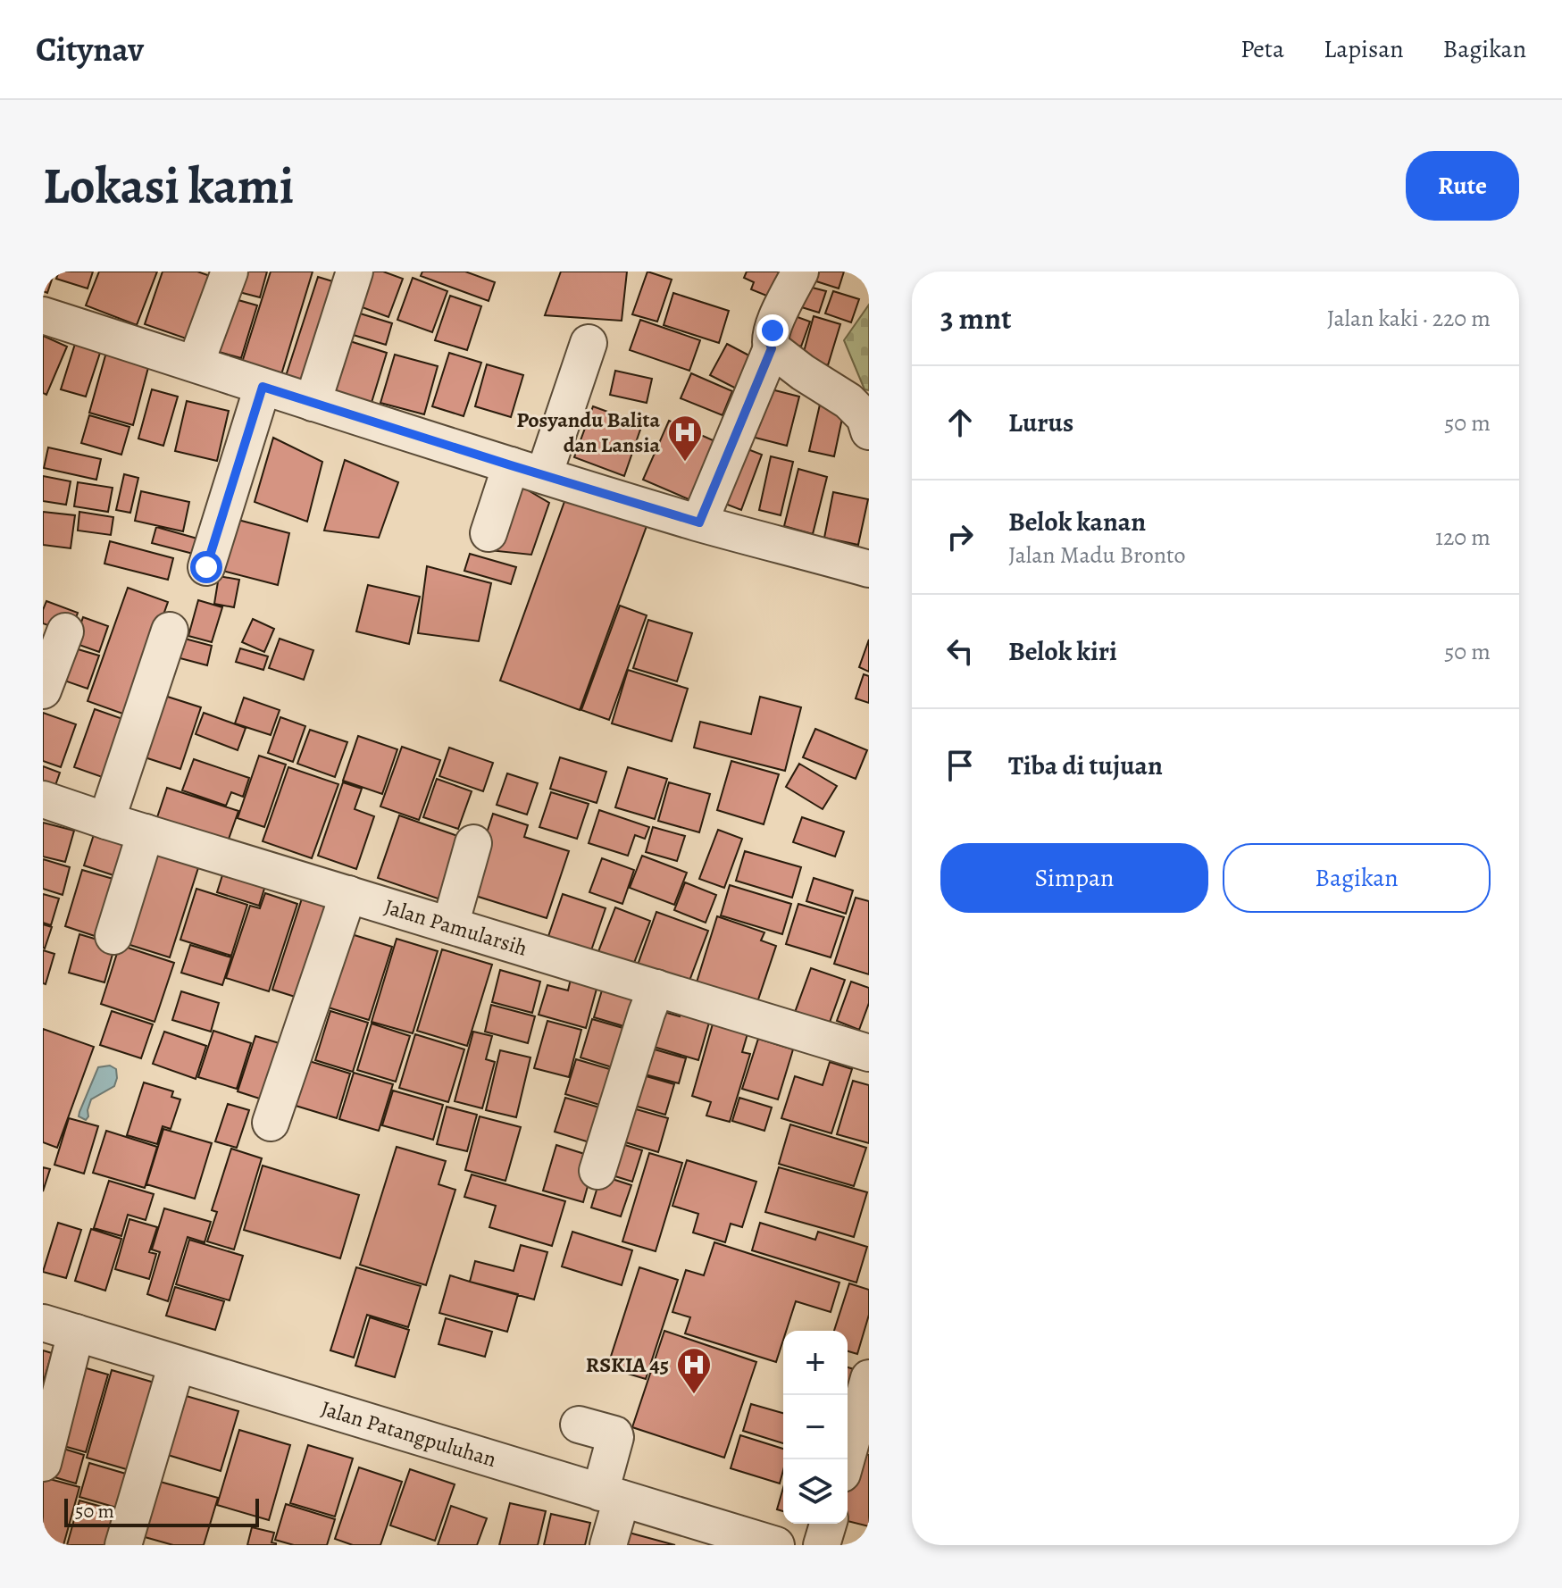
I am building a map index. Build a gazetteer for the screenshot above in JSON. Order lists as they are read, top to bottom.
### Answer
{
  "streets": {
    "street": ["Jalan Pamularsih", "Jalan Patangpuluhan"]
  },
  "places": {
    "hospital": ["Posyandu Balita dan Lansia", "RSKIA 45"]
  },
  "scale_bar": "50 m",
  "page": {
    "header": "Citynav",
    "nav": ["Peta", "Lapisan", "Bagikan"],
    "buttons": [
      "Rute",
      ["Simpan", "Bagikan"]
    ],
    "title": "Lokasi kami",
    "heading": ["3 mnt", "Jalan kaki · 220 m"],
    "list": [
      ["Lurus", "50 m"],
      ["Belok kanan", "Jalan Madu Bronto", "120 m"],
      ["Belok kiri", "50 m"],
      "Tiba di tujuan"
    ],
    "map_buttons": ["+", "−"],
    "scale": "50 m"
  }
}
